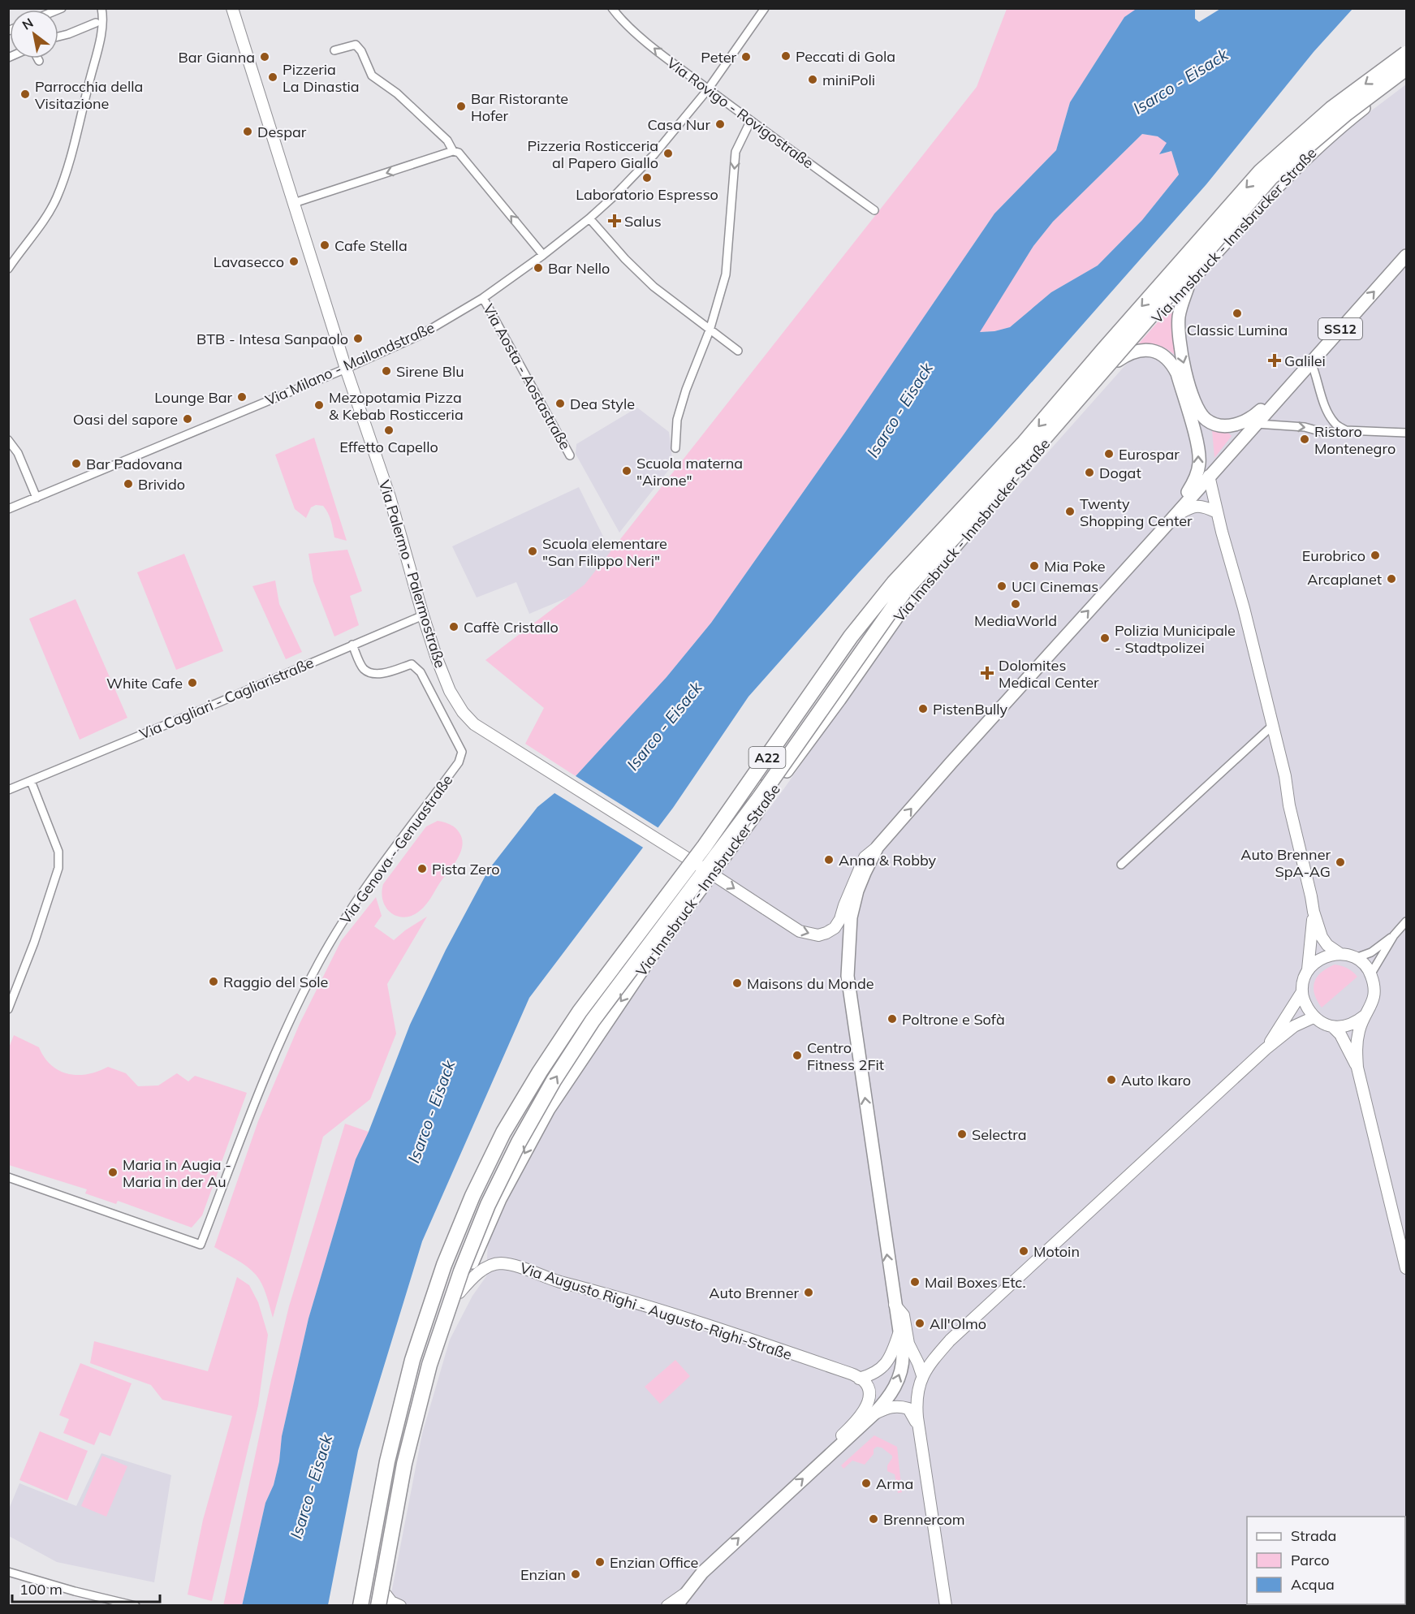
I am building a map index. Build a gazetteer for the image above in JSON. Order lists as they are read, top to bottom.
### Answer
{
  "streets": {
    "highway": ["A22"],
    "main road": [
      "Via Innsbruck - Innsbrucker Straße",
      "SS12",
      "Via Palermo - Palermostraße",
      "Via Augusto Righi - Augusto-Righi-Straße"
    ],
    "street": [
      "Via Rovigo - Rovigostraße",
      "Via Milano - Mailandstraße",
      "Via Aosta - Aostastraße",
      "Via Cagliari - Cagliaristraße",
      "Via Genova - Genuastraße"
    ]
  },
  "crossings": [
    ["Via Rovigo - Rovigostraße", "Via Milano - Mailandstraße"],
    ["Via Innsbruck - Innsbrucker Straße", "A22"],
    ["Via Innsbruck - Innsbrucker Straße", "Via Augusto Righi - Augusto-Righi-Straße"],
    ["SS12", "Via Palermo - Palermostraße"],
    ["Via Milano - Mailandstraße", "Via Aosta - Aostastraße"],
    ["Via Milano - Mailandstraße", "Via Palermo - Palermostraße"],
    ["Via Palermo - Palermostraße", "Via Cagliari - Cagliaristraße"],
    ["Via Cagliari - Cagliaristraße", "Via Genova - Genuastraße"]
  ],
  "one_way": ["Via Rovigo - Rovigostraße"],
  "water": ["Isarco - Eisack"],
  "places": {
    "other": [
      "Peccati di Gola",
      "Bar Gianna",
      "Peter",
      "Pizzeria La Dinastia",
      "miniPoli",
      "Parrocchia della Visitazione",
      "Bar Ristorante Hofer",
      "Casa Nur",
      "Despar",
      "Pizzeria Rosticceria al Papero Giallo",
      "Laboratorio Espresso",
      "Cafe Stella",
      "Lavasecco",
      "Bar Nello",
      "Classic Lumina",
      "BTB - Intesa Sanpaolo",
      "Sirene Blu",
      "Lounge Bar",
      "Dea Style",
      "Mezopotamia Pizza & Kebab Rosticceria",
      "Oasi del sapore",
      "Effetto Capello",
      "Ristoro Montenegro",
      "Eurospar",
      "Bar Padovana",
      "Scuola materna \"Airone\"",
      "Dogat",
      "Brivido",
      "Twenty Shopping Center",
      "Scuola elementare \"San Filippo Neri\"",
      "Eurobrico",
      "Mia Poke",
      "Arcaplanet",
      "UCI Cinemas",
      "MediaWorld",
      "Caffè Cristallo",
      "Polizia Municipale - Stadtpolizei",
      "White Cafe",
      "PistenBully",
      "Anna & Robby",
      "Auto Brenner SpA-AG",
      "Pista Zero",
      "Raggio del Sole",
      "Maisons du Monde",
      "Poltrone e Sofà",
      "Centro Fitness 2Fit",
      "Auto Ikaro",
      "Selectra",
      "Maria in Augia - Maria in der Au",
      "Motoin",
      "Mail Boxes Etc.",
      "Auto Brenner",
      "All'Olmo",
      "Arma",
      "Brennercom",
      "Enzian Office",
      "Enzian"
    ],
    "health": ["Salus", "Galilei", "Dolomites Medical Center"]
  },
  "legend": ["Strada", "Parco", "Acqua"],
  "scale_bar": "100 m",
  "north": "top left"
}
